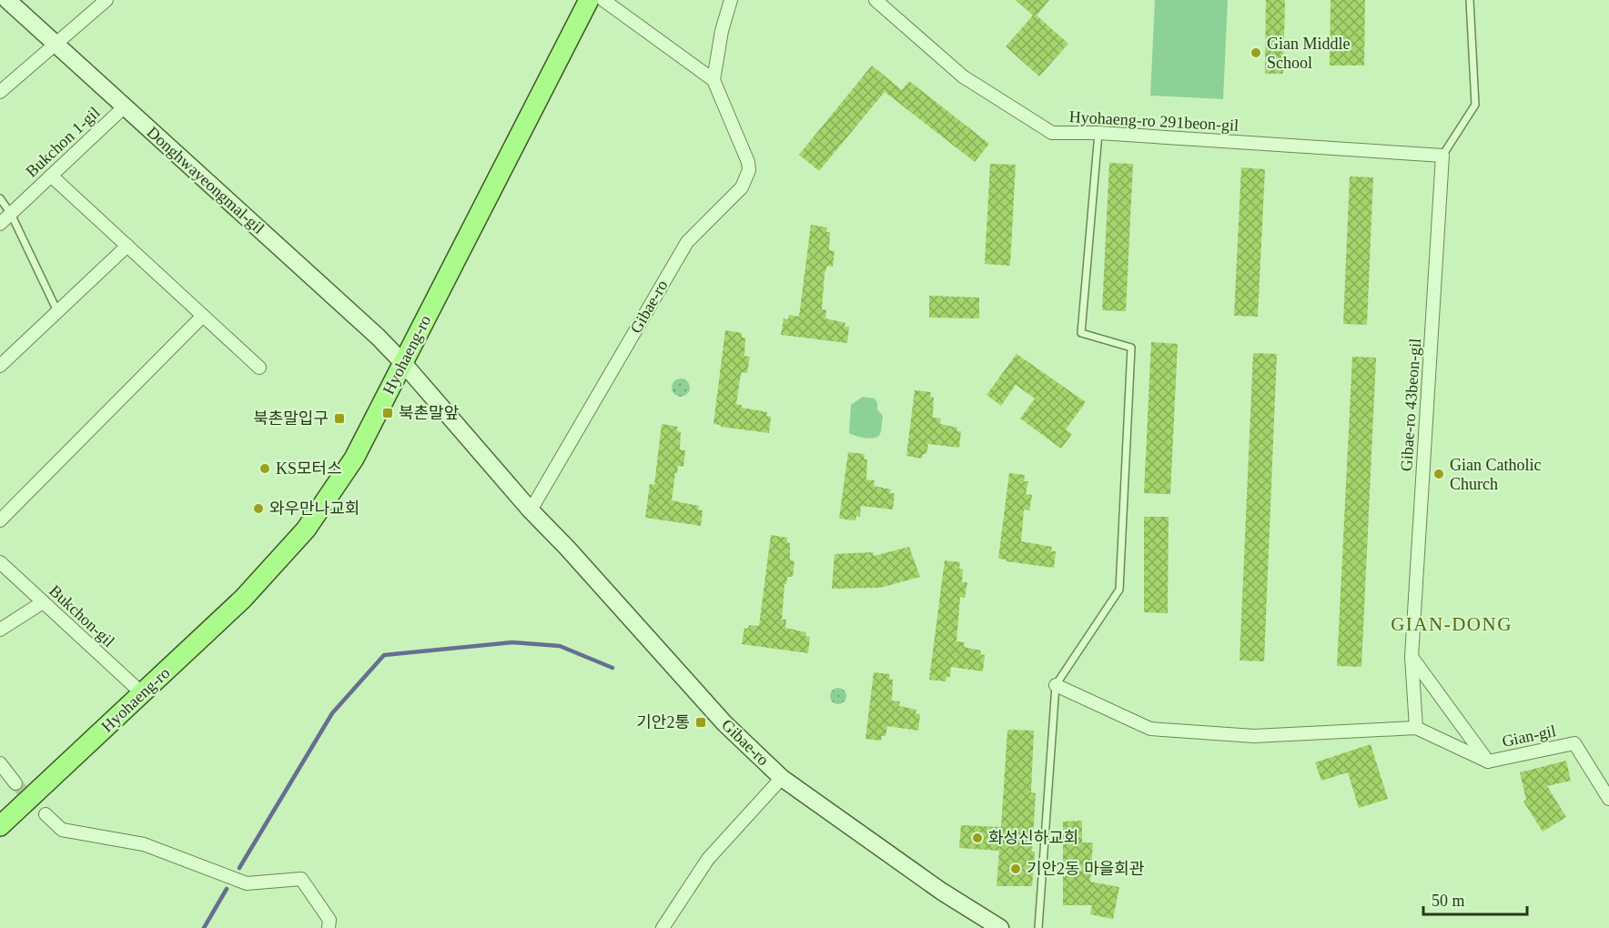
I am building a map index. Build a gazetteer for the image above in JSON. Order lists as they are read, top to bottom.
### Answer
{
  "streets": {
    "main road": ["Hyohaeng-ro"],
    "street": [
      "Hyohaeng-ro 291beon-gil",
      "Bukchon 1-gil",
      "Donghwayeongmal-gil",
      "Gibae-ro",
      "Gibae-ro 43beon-gil",
      "Bukchon-gil",
      "Gian-gil"
    ]
  },
  "crossings": [
    ["Hyohaeng-ro 291beon-gil", "Gibae-ro 43beon-gil"],
    ["Bukchon 1-gil", "Donghwayeongmal-gil"],
    ["Donghwayeongmal-gil", "Gibae-ro"],
    ["Donghwayeongmal-gil", "Hyohaeng-ro"],
    ["Gibae-ro", "Hyohaeng-ro"],
    ["Hyohaeng-ro", "Bukchon-gil"],
    ["Gibae-ro 43beon-gil", "Gian-gil"]
  ],
  "districts": ["GIAN-DONG"],
  "places": {
    "other": [
      "Gian Middle School",
      "KS모터스",
      "Gian Catholic Church",
      "와우만나교회",
      "화성신하교회",
      "기안2동 마을회관"
    ],
    "transit": ["북촌말앞", "북촌말입구", "기안2통"]
  },
  "scale_bar": "50 m"
}
